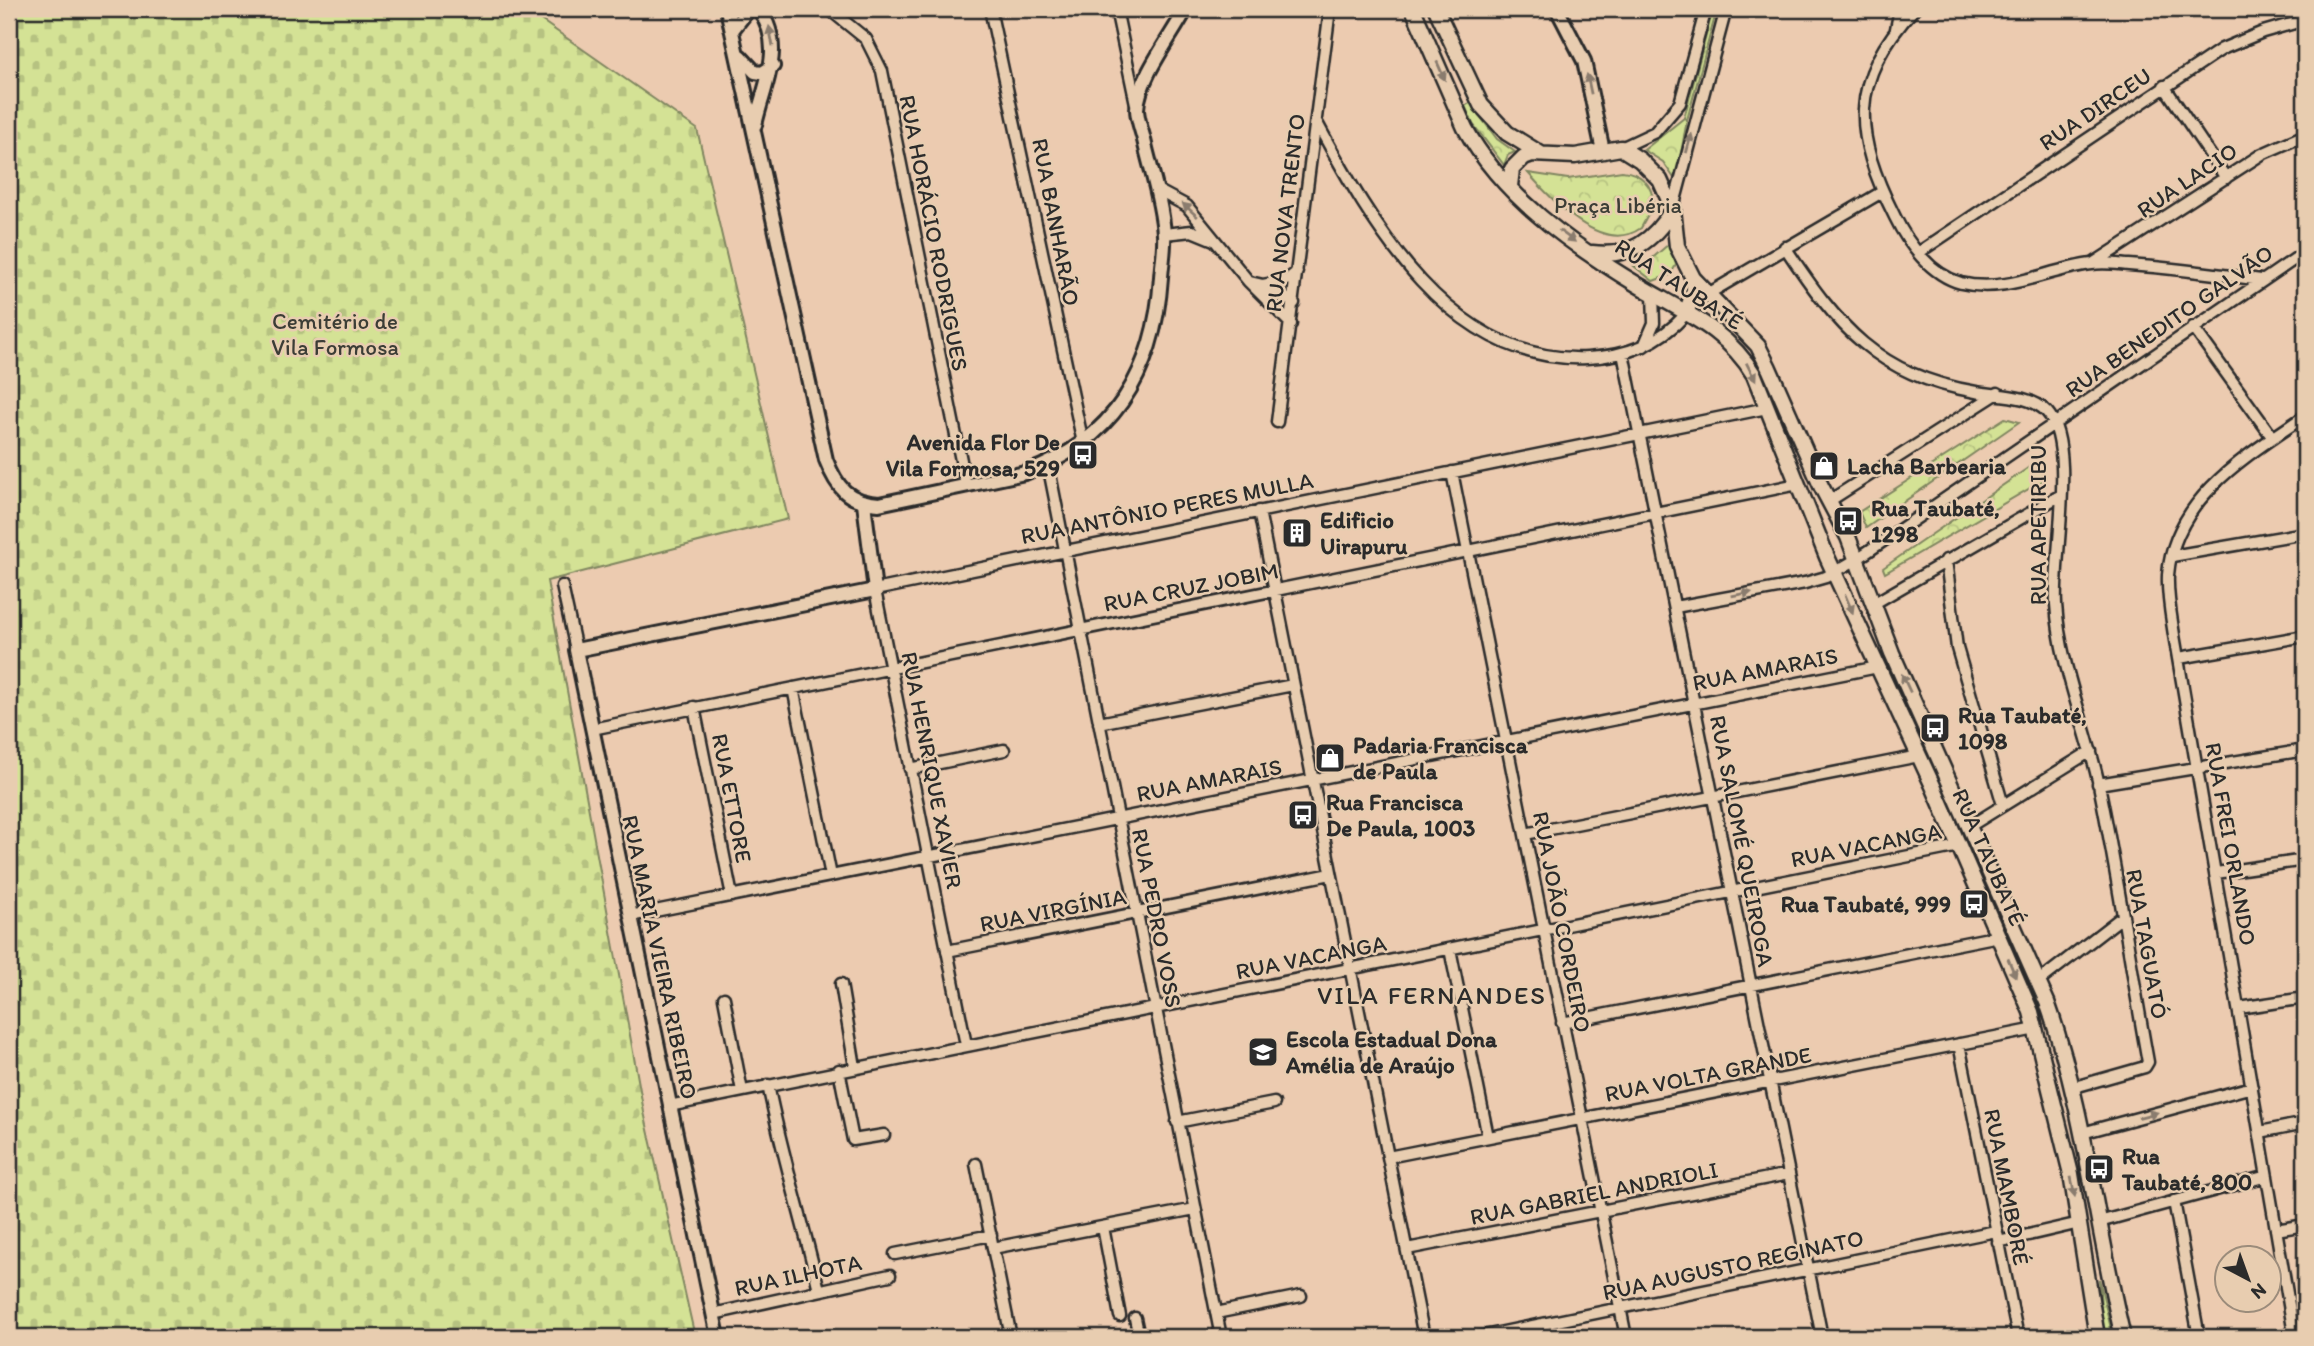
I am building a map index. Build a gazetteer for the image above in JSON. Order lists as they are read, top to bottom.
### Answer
{
  "streets": {
    "main road": ["RUA TAUBATÉ"],
    "street": [
      "RUA DIRCEU",
      "RUA LACIO",
      "RUA NOVA TRENTO",
      "RUA BANHARÃO",
      "RUA HORÁCIO RODRIGUES",
      "RUA BENEDITO GALVÃO",
      "RUA ANTÔNIO PERES MULLA",
      "RUA APETIRIBU",
      "RUA CRUZ JOBIM",
      "RUA AMARAIS",
      "RUA HENRIQUE XAVIER",
      "RUA ETTORE",
      "RUA SALOMÉ QUEIROGA",
      "RUA FREI ORLANDO",
      "RUA VACANGA",
      "RUA VIRGÍNIA",
      "RUA PEDRO VOSS",
      "RUA JOÃO CORDEIRO",
      "RUA TAGUATÓ",
      "RUA MARIA VIEIRA RIBEIRO",
      "RUA VOLTA GRANDE",
      "RUA MAMBORÉ",
      "RUA GABRIEL ANDRIOLI",
      "RUA AUGUSTO REGINATO",
      "RUA ILHOTA"
    ]
  },
  "crossings": [
    ["RUA TAUBATÉ", "RUA BENEDITO GALVÃO"],
    ["RUA TAUBATÉ", "RUA ANTÔNIO PERES MULLA"],
    ["RUA TAUBATÉ", "RUA CRUZ JOBIM"],
    ["RUA TAUBATÉ", "RUA AMARAIS"],
    ["RUA TAUBATÉ", "RUA VACANGA"],
    ["RUA TAUBATÉ", "RUA TAGUATÓ"],
    ["RUA TAUBATÉ", "RUA VOLTA GRANDE"],
    ["RUA TAUBATÉ", "RUA AUGUSTO REGINATO"],
    ["RUA BENEDITO GALVÃO", "RUA APETIRIBU"],
    ["RUA BENEDITO GALVÃO", "RUA SALOMÉ QUEIROGA"],
    ["RUA ANTÔNIO PERES MULLA", "RUA HENRIQUE XAVIER"],
    ["RUA ANTÔNIO PERES MULLA", "RUA SALOMÉ QUEIROGA"],
    ["RUA ANTÔNIO PERES MULLA", "RUA PEDRO VOSS"],
    ["RUA ANTÔNIO PERES MULLA", "RUA JOÃO CORDEIRO"],
    ["RUA ANTÔNIO PERES MULLA", "RUA MARIA VIEIRA RIBEIRO"],
    ["RUA APETIRIBU", "RUA TAGUATÓ"],
    ["RUA CRUZ JOBIM", "RUA HENRIQUE XAVIER"],
    ["RUA CRUZ JOBIM", "RUA ETTORE"],
    ["RUA CRUZ JOBIM", "RUA SALOMÉ QUEIROGA"],
    ["RUA CRUZ JOBIM", "RUA PEDRO VOSS"],
    ["RUA CRUZ JOBIM", "RUA JOÃO CORDEIRO"],
    ["RUA CRUZ JOBIM", "RUA MARIA VIEIRA RIBEIRO"],
    ["RUA AMARAIS", "RUA HENRIQUE XAVIER"],
    ["RUA AMARAIS", "RUA ETTORE"],
    ["RUA AMARAIS", "RUA SALOMÉ QUEIROGA"],
    ["RUA AMARAIS", "RUA PEDRO VOSS"],
    ["RUA AMARAIS", "RUA JOÃO CORDEIRO"],
    ["RUA AMARAIS", "RUA MARIA VIEIRA RIBEIRO"],
    ["RUA HENRIQUE XAVIER", "RUA VACANGA"],
    ["RUA HENRIQUE XAVIER", "RUA VIRGÍNIA"],
    ["RUA SALOMÉ QUEIROGA", "RUA VACANGA"],
    ["RUA SALOMÉ QUEIROGA", "RUA VOLTA GRANDE"],
    ["RUA SALOMÉ QUEIROGA", "RUA GABRIEL ANDRIOLI"],
    ["RUA SALOMÉ QUEIROGA", "RUA AUGUSTO REGINATO"],
    ["RUA VACANGA", "RUA PEDRO VOSS"],
    ["RUA VACANGA", "RUA JOÃO CORDEIRO"],
    ["RUA VACANGA", "RUA MARIA VIEIRA RIBEIRO"],
    ["RUA VIRGÍNIA", "RUA PEDRO VOSS"],
    ["RUA JOÃO CORDEIRO", "RUA VOLTA GRANDE"],
    ["RUA JOÃO CORDEIRO", "RUA GABRIEL ANDRIOLI"],
    ["RUA JOÃO CORDEIRO", "RUA AUGUSTO REGINATO"],
    ["RUA MARIA VIEIRA RIBEIRO", "RUA ILHOTA"],
    ["RUA VOLTA GRANDE", "RUA MAMBORÉ"],
    ["RUA MAMBORÉ", "RUA AUGUSTO REGINATO"]
  ],
  "districts": ["VILA FERNANDES"],
  "parks": ["Praça Libéria", "Cemitério de Vila Formosa"],
  "places": {
    "bus stop": [
      "Avenida Flor De Vila Formosa, 529",
      "Rua Taubaté, 1298",
      "Rua Taubaté, 1098",
      "Rua Francisca De Paula, 1003",
      "Rua Taubaté, 999",
      "Rua Taubaté, 800"
    ],
    "shop": ["Lacha Barbearia", "Padaria Francisca de Paula"],
    "building": ["Edificio Uirapuru"],
    "school or university": ["Escola Estadual Dona Amélia de Araújo"]
  },
  "north": "bottom right"
}
